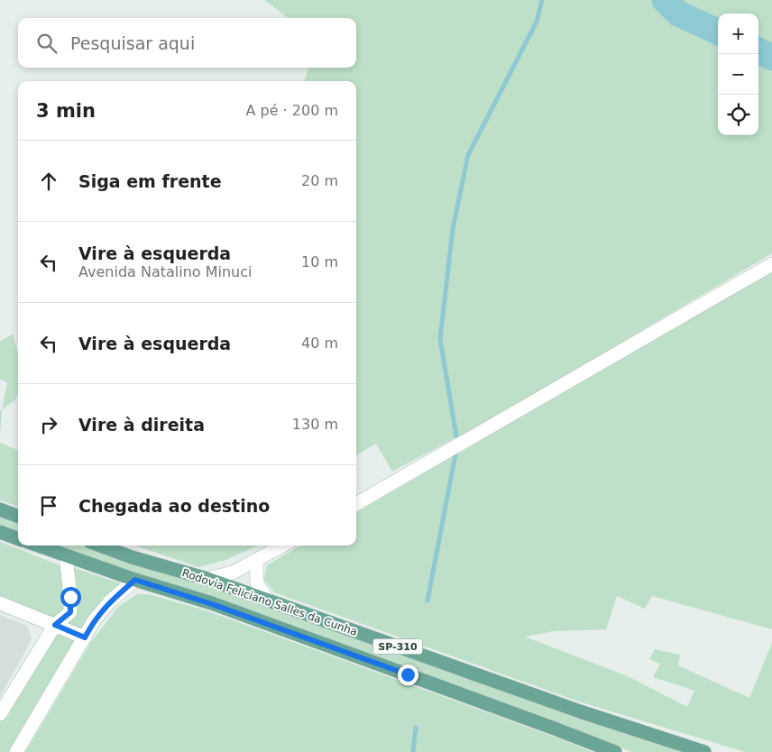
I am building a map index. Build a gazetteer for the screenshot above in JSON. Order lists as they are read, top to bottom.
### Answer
{
  "streets": {
    "main road": ["Rodovia Feliciano Salles da Cunha", "SP-310"]
  },
  "page": {
    "map_buttons": ["+", "−"],
    "search": "Pesquisar aqui",
    "heading": ["3 min", "A pé · 200 m"],
    "list": [
      ["Siga em frente", "20 m"],
      ["Vire à esquerda", "Avenida Natalino Minuci", "10 m"],
      ["Vire à esquerda", "40 m"],
      ["Vire à direita", "130 m"],
      "Chegada ao destino"
    ]
  }
}
